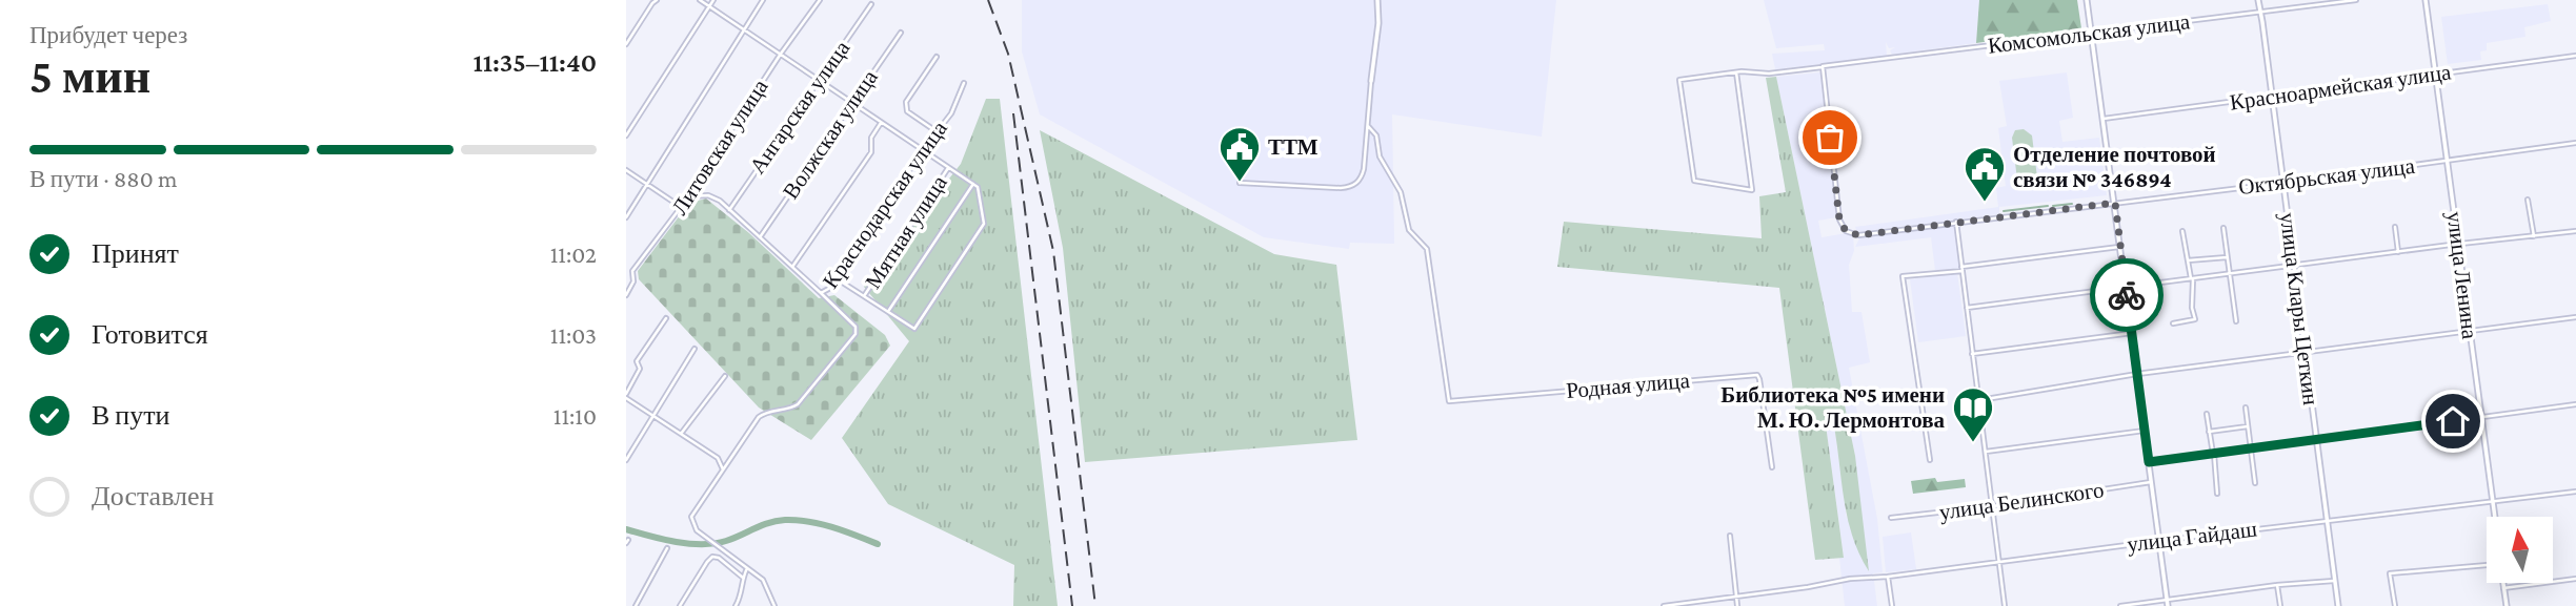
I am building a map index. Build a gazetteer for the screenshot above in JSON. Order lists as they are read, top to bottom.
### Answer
{
  "streets": {
    "street": [
      "Комсомольская улица",
      "Красноармейская улица",
      "Ангарская улица",
      "Волжская улица",
      "Литовская улица",
      "Октябрьская улица",
      "Краснодарская улица",
      "Мятная улица",
      "улица Ленина",
      "улица Клары Цеткин",
      "Родная улица",
      "улица Белинского",
      "улица Гайдаш"
    ]
  },
  "crossings": [
    ["Комсомольская улица", "Октябрьская улица"],
    ["Комсомольская улица", "улица Клары Цеткин"],
    ["Красноармейская улица", "улица Ленина"],
    ["Красноармейская улица", "улица Клары Цеткин"],
    ["Октябрьская улица", "улица Ленина"],
    ["Октябрьская улица", "улица Клары Цеткин"],
    ["улица Ленина", "улица Гайдаш"],
    ["улица Клары Цеткин", "улица Гайдаш"]
  ],
  "places": {
    "public building": ["ТТМ", "Отделение почтовой связи № 346894"],
    "library": ["Библиотека №5 имени М. Ю. Лермонтова"]
  },
  "north": "top",
  "page": {
    "heading": ["5 мин", "Прибудет через", "11:35–11:40"],
    "bar": "В пути · 880 m",
    "list": [
      ["Принят", "11:02"],
      ["Готовится", "11:03"],
      ["В пути", "11:10"],
      "Доставлен"
    ]
  }
}
